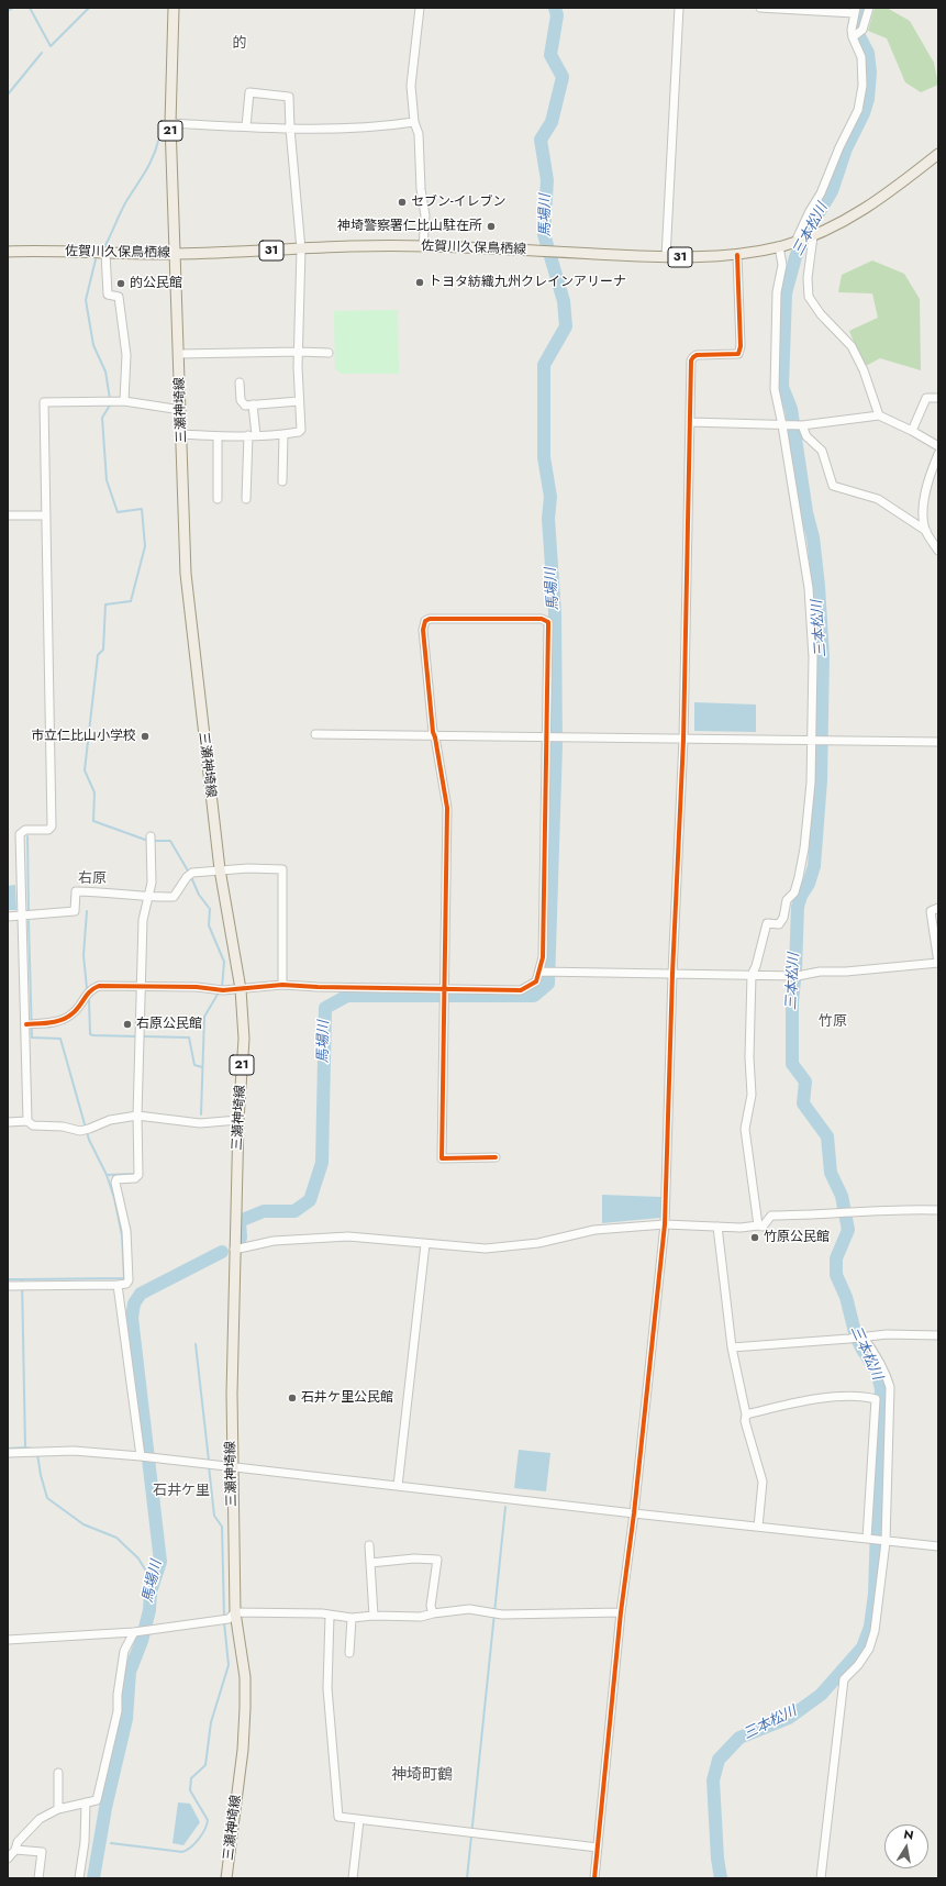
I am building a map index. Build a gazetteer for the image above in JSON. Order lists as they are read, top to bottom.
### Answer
{
  "streets": {
    "main road": [
      "21",
      "佐賀川久保鳥栖線",
      "31",
      "三瀬神埼線"
    ]
  },
  "crossings": [
    ["21", "佐賀川久保鳥栖線"],
    ["21", "三瀬神埼線"],
    ["佐賀川久保鳥栖線", "三瀬神埼線"]
  ],
  "districts": [
    "的",
    "右原",
    "竹原",
    "石井ケ里",
    "神埼町鶴"
  ],
  "water": ["馬場川", "三本松川"],
  "places": [
    "セブン-イレブン",
    "神埼警察署仁比山駐在所",
    "トヨタ紡織九州クレインアリーナ",
    "的公民館",
    "市立仁比山小学校",
    "右原公民館",
    "竹原公民館",
    "石井ケ里公民館"
  ],
  "north": "top"
}
